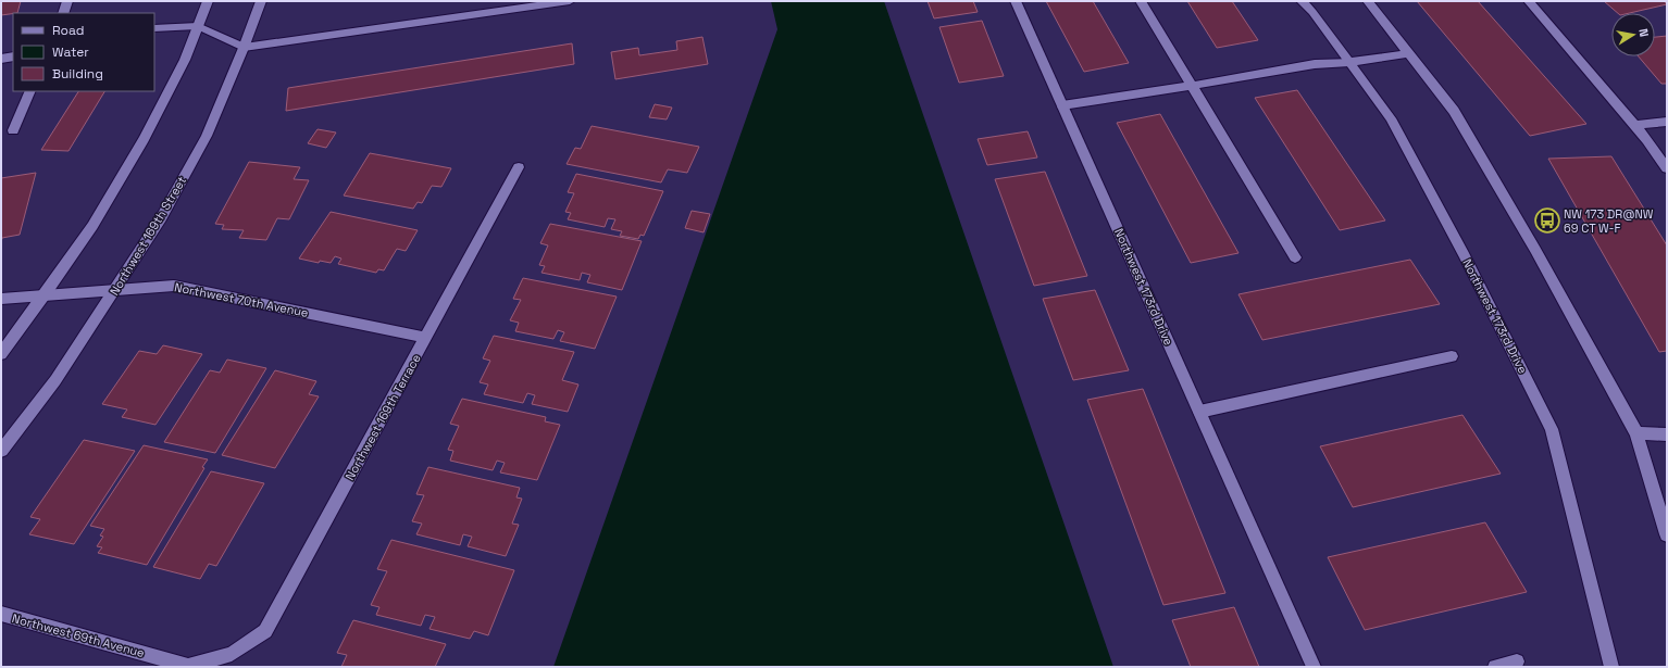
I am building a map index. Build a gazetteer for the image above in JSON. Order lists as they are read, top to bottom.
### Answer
{
  "streets": {
    "street": [
      "Northwest 169th Street",
      "Northwest 173rd Drive",
      "Northwest 70th Avenue",
      "Northwest 169th Terrace",
      "Northwest 69th Avenue"
    ]
  },
  "crossings": [
    ["Northwest 169th Street", "Northwest 70th Avenue"],
    ["Northwest 70th Avenue", "Northwest 169th Terrace"],
    ["Northwest 169th Terrace", "Northwest 69th Avenue"]
  ],
  "places": {
    "bus stop": ["NW 173 DR@NW 69 CT W-F"]
  },
  "legend": ["Road", "Water", "Building"],
  "north": "right"
}
